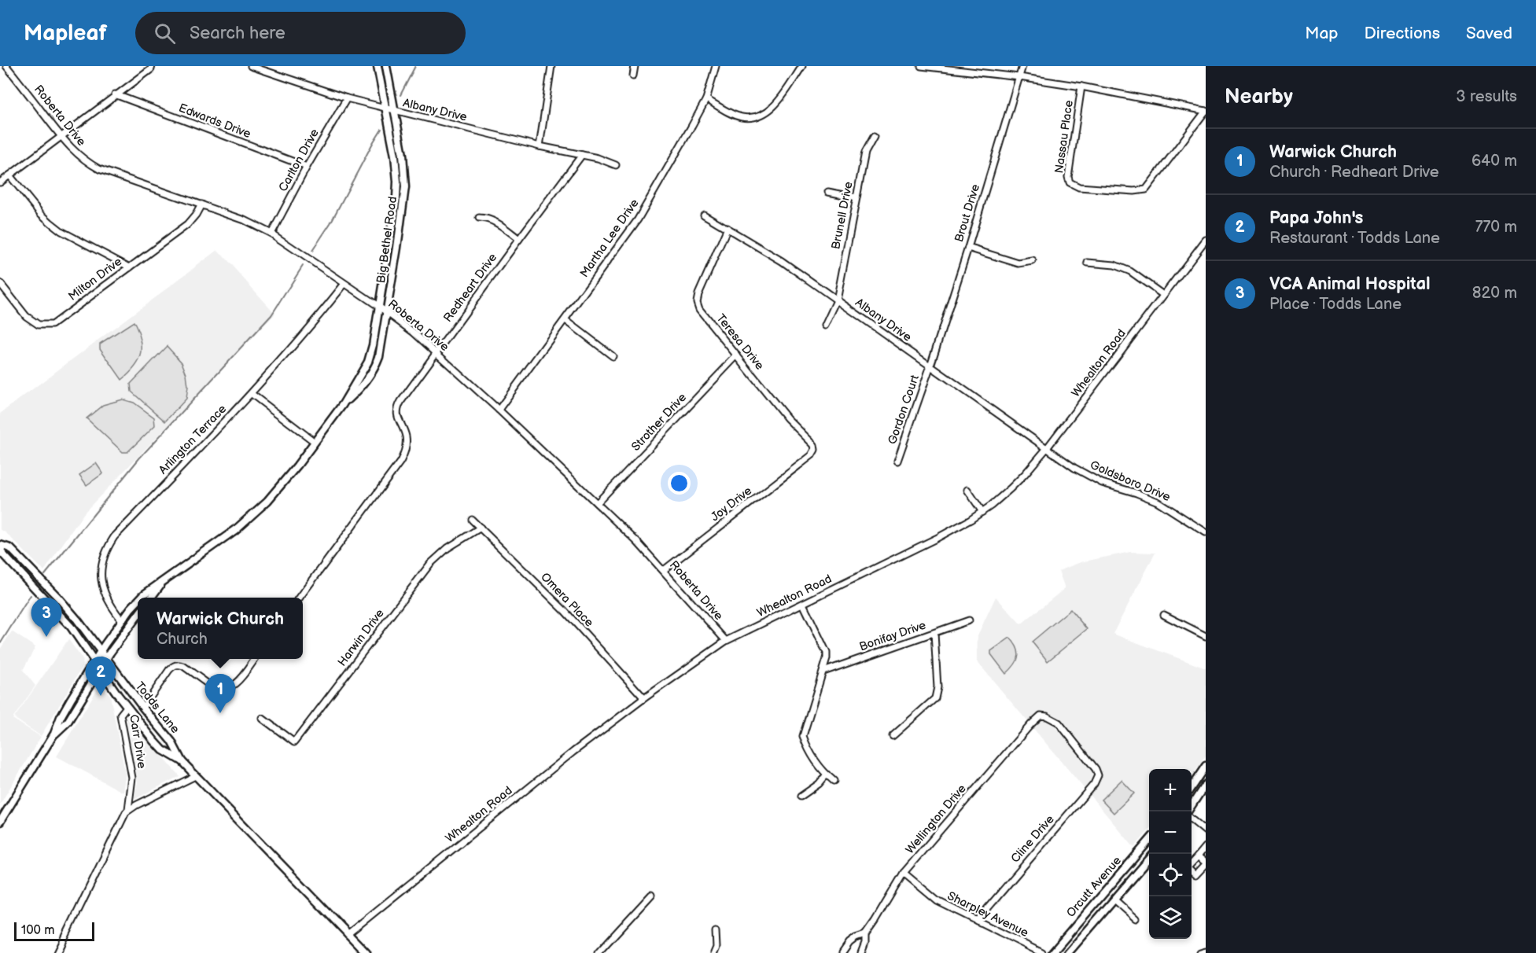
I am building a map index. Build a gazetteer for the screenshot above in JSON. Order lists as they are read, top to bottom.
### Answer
{
  "streets": {
    "main road": ["Big Bethel Road", "Todds Lane", "Orcutt Avenue"],
    "street": [
      "Albany Drive",
      "Roberta Drive",
      "Edwards Drive",
      "Nassau Place",
      "Carlton Drive",
      "Brout Drive",
      "Brunell Drive",
      "Martha Lee Drive",
      "Milton Drive",
      "Redheart Drive",
      "Teresa Drive",
      "Whealton Road",
      "Gordon Court",
      "Strother Drive",
      "Arlington Terrace",
      "Goldsboro Drive",
      "Joy Drive",
      "Omera Place",
      "Bonifay Drive",
      "Harwin Drive",
      "Carr Drive",
      "Wellington Drive",
      "Cline Drive",
      "Sharpley Avenue"
    ]
  },
  "crossings": [
    ["Albany Drive", "Carlton Drive"],
    ["Albany Drive", "Brout Drive"],
    ["Albany Drive", "Brunell Drive"],
    ["Albany Drive", "Big Bethel Road"],
    ["Albany Drive", "Redheart Drive"],
    ["Albany Drive", "Teresa Drive"],
    ["Albany Drive", "Whealton Road"],
    ["Albany Drive", "Gordon Court"],
    ["Albany Drive", "Goldsboro Drive"],
    ["Roberta Drive", "Carlton Drive"],
    ["Roberta Drive", "Martha Lee Drive"],
    ["Roberta Drive", "Big Bethel Road"],
    ["Roberta Drive", "Milton Drive"],
    ["Roberta Drive", "Redheart Drive"],
    ["Roberta Drive", "Whealton Road"],
    ["Roberta Drive", "Strother Drive"],
    ["Roberta Drive", "Arlington Terrace"],
    ["Roberta Drive", "Joy Drive"],
    ["Edwards Drive", "Carlton Drive"],
    ["Brout Drive", "Gordon Court"],
    ["Big Bethel Road", "Arlington Terrace"],
    ["Big Bethel Road", "Todds Lane"],
    ["Teresa Drive", "Strother Drive"],
    ["Teresa Drive", "Joy Drive"],
    ["Whealton Road", "Goldsboro Drive"],
    ["Whealton Road", "Omera Place"],
    ["Whealton Road", "Todds Lane"],
    ["Omera Place", "Harwin Drive"],
    ["Todds Lane", "Carr Drive"],
    ["Wellington Drive", "Cline Drive"],
    ["Wellington Drive", "Sharpley Avenue"],
    ["Cline Drive", "Sharpley Avenue"]
  ],
  "scale_bar": "100 m",
  "page": {
    "header": "Mapleaf",
    "search": "Search here",
    "nav": ["Map", "Directions", "Saved"],
    "heading": ["Nearby", "3 results"],
    "list": [
      {
        "mark": "1",
        "name": "Warwick Church",
        "note": "Church · Redheart Drive",
        "value": "640 m"
      },
      {
        "mark": "2",
        "name": "Papa John's",
        "note": "Restaurant · Todds Lane",
        "value": "770 m"
      },
      {
        "mark": "3",
        "name": "VCA Animal Hospital",
        "note": "Place · Todds Lane",
        "value": "820 m"
      }
    ],
    "popup": ["Warwick Church", "Church"],
    "pins": ["3", "2", "1"],
    "map_buttons": ["+", "−"],
    "scale": "100 m"
  }
}
